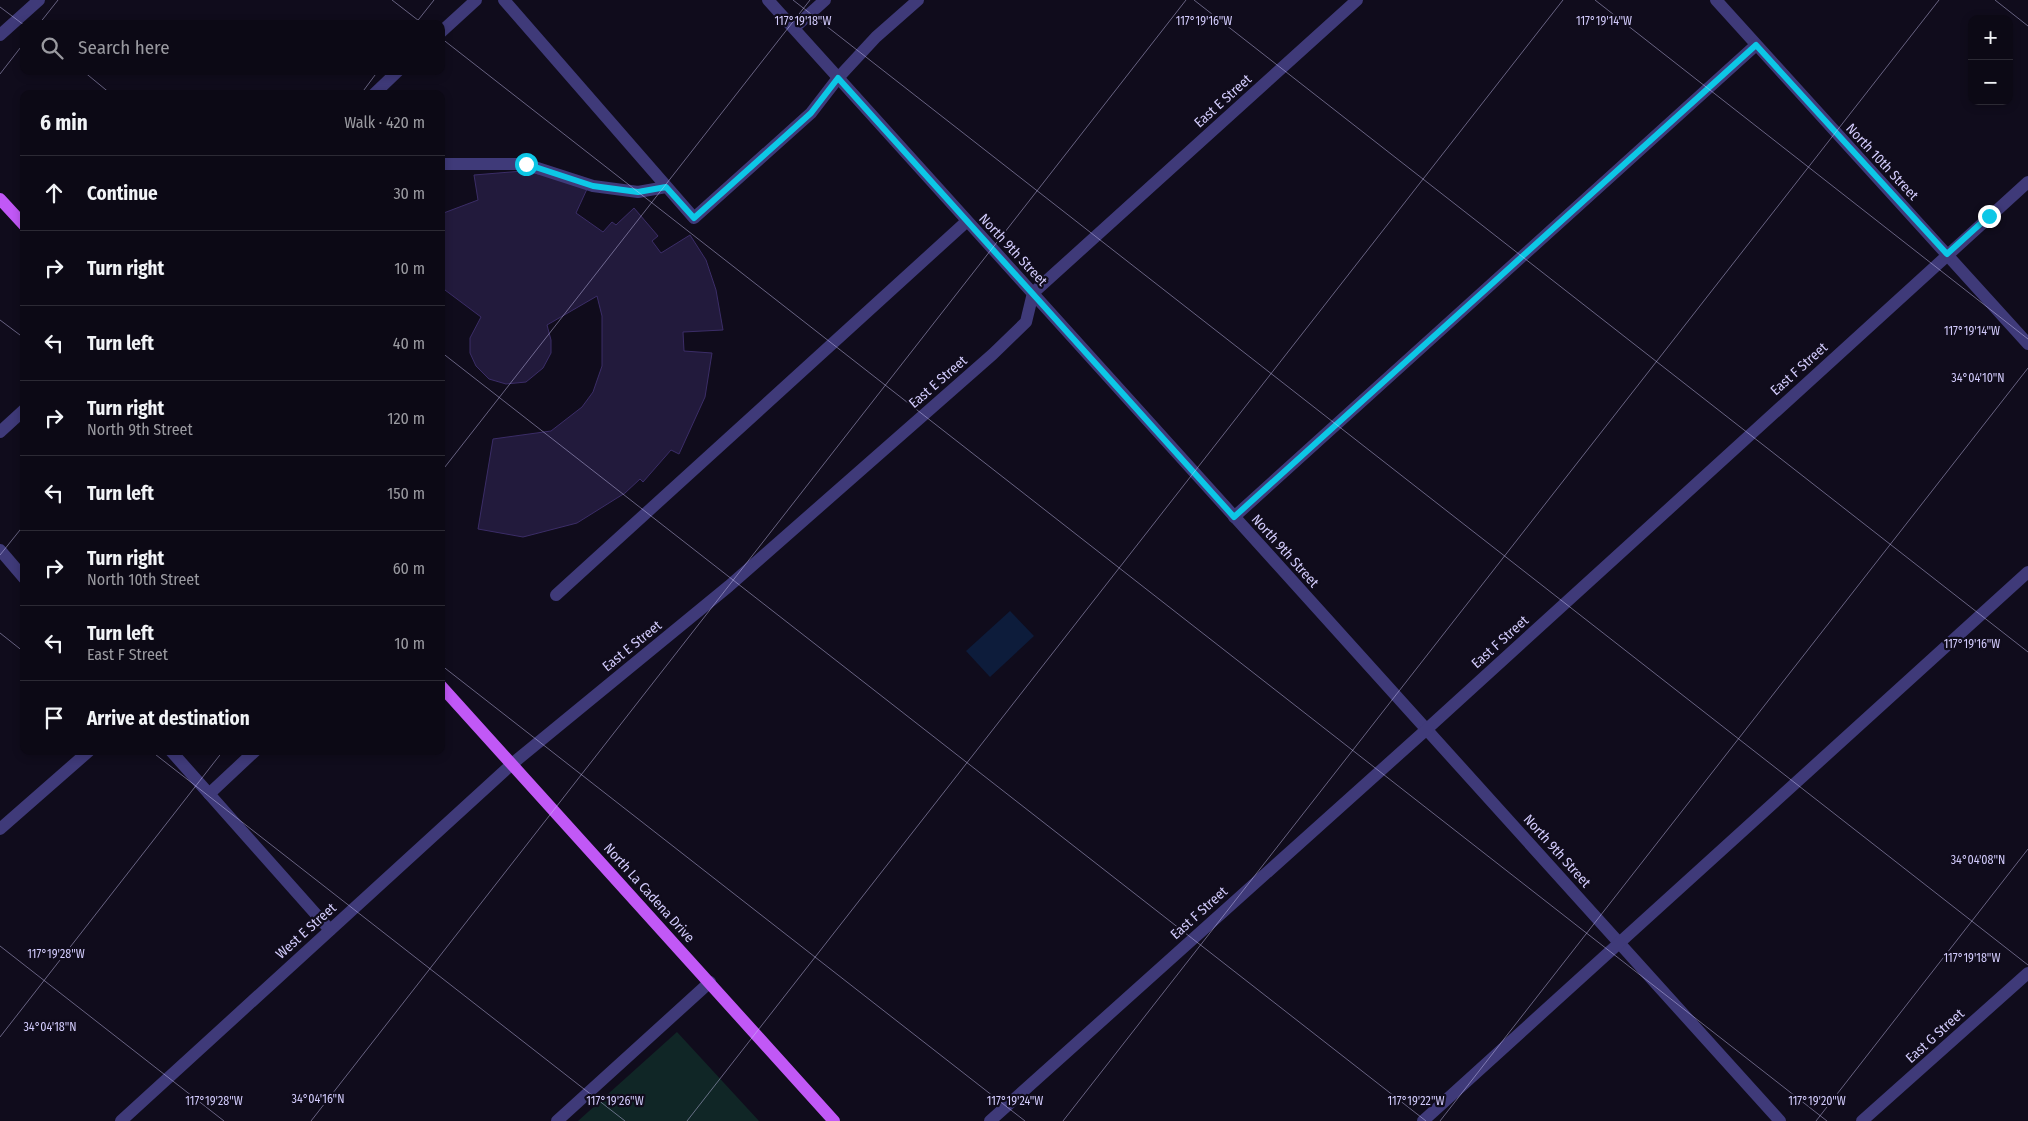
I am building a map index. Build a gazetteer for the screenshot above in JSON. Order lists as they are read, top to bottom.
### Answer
{
  "streets": {
    "main road": ["North La Cadena Drive"],
    "street": [
      "East E Street",
      "North 10th Street",
      "North 9th Street",
      "East F Street",
      "West E Street",
      "East G Street"
    ]
  },
  "crossings": [
    ["East E Street", "North 9th Street"],
    ["East E Street", "North La Cadena Drive"],
    ["East E Street", "West E Street"],
    ["North 10th Street", "East F Street"],
    ["North 9th Street", "East F Street"],
    ["North La Cadena Drive", "West E Street"]
  ],
  "page": {
    "map_buttons": ["+", "−"],
    "search": "Search here",
    "heading": ["6 min", "Walk · 420 m"],
    "list": [
      ["Continue", "30 m"],
      ["Turn right", "10 m"],
      ["Turn left", "40 m"],
      ["Turn right", "North 9th Street", "120 m"],
      ["Turn left", "150 m"],
      ["Turn right", "North 10th Street", "60 m"],
      ["Turn left", "East F Street", "10 m"],
      "Arrive at destination"
    ]
  },
  "coordinates": [
    "117°19'18\"W",
    "117°19'16\"W",
    "117°19'14\"W",
    "34°04'10\"N",
    "34°04'08\"N",
    "117°19'28\"W",
    "34°04'18\"N",
    "34°04'16\"N",
    "117°19'26\"W",
    "117°19'24\"W",
    "117°19'22\"W",
    "117°19'20\"W"
  ]
}
